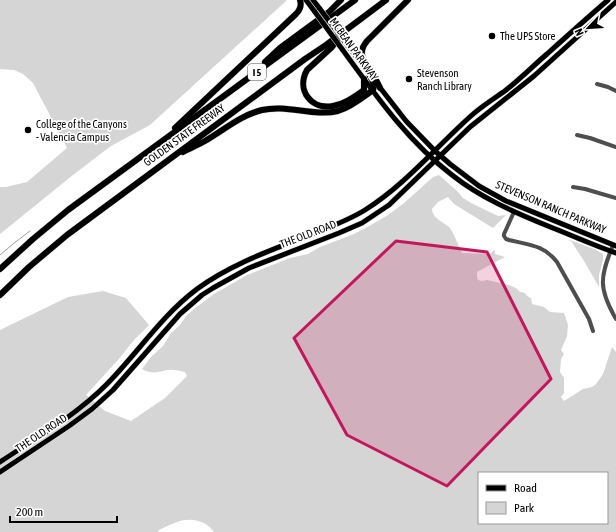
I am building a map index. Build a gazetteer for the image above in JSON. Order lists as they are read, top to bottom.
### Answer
{
  "streets": {
    "highway": ["I 5", "GOLDEN STATE FREEWAY"],
    "main road": ["MCBEAN PARKWAY", "STEVENSON RANCH PARKWAY", "THE OLD ROAD"]
  },
  "crossings": [
    ["MCBEAN PARKWAY", "STEVENSON RANCH PARKWAY"],
    ["STEVENSON RANCH PARKWAY", "THE OLD ROAD"]
  ],
  "places": ["The UPS Store", "Stevenson Ranch Library", "College of the Canyons - Valencia Campus"],
  "legend": ["Road", "Park"],
  "scale_bar": "200 m",
  "north": "bottom left"
}
